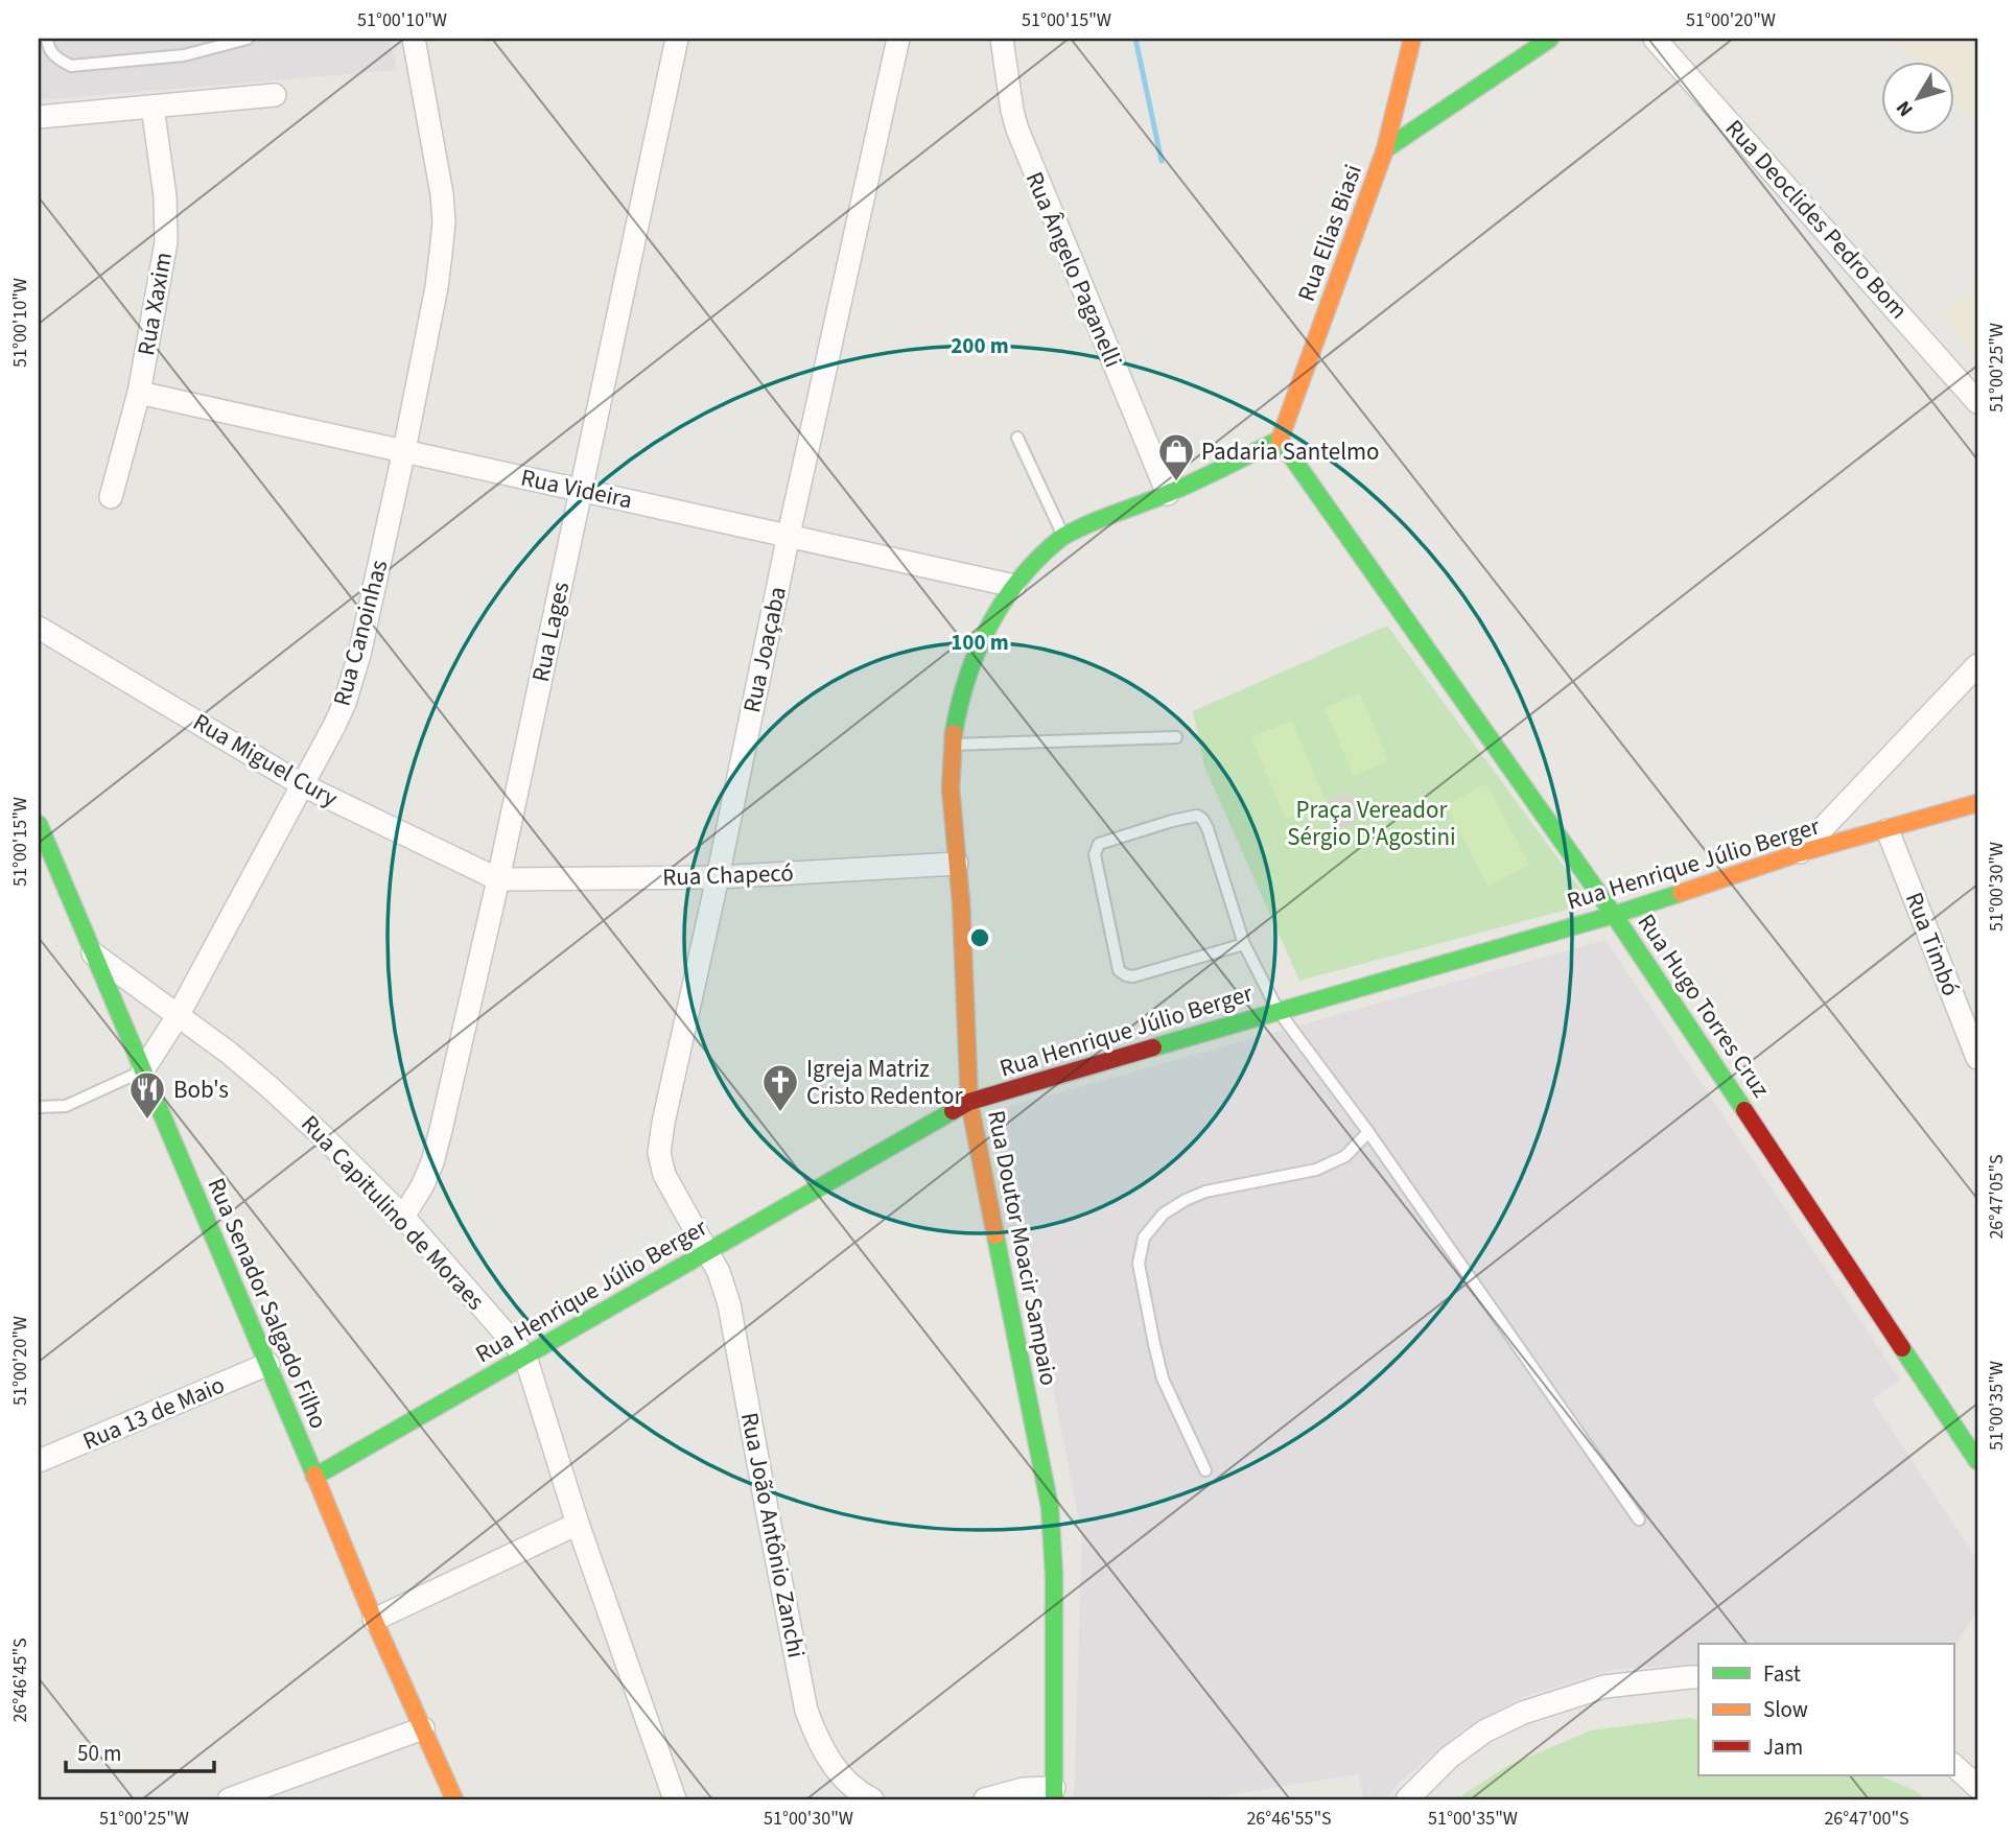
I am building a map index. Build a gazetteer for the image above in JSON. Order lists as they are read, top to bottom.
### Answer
{
  "streets": {
    "street": [
      "Rua Deoclides Pedro Bom",
      "Rua Elias Biasi",
      "Rua Ângelo Paganelli",
      "Rua Xaxim",
      "Rua Videira",
      "Rua Lages",
      "Rua Canoinhas",
      "Rua Joaçaba",
      "Rua Miguel Cury",
      "Rua Henrique Júlio Berger",
      "Rua Chapecó",
      "Rua Timbó",
      "Rua Hugo Torres Cruz",
      "Rua Capitulino de Moraes",
      "Rua Doutor Moacir Sampaio",
      "Rua Senador Salgado Filho",
      "Rua 13 de Maio",
      "Rua João Antônio Zanchi"
    ]
  },
  "crossings": [
    ["Rua Elias Biasi", "Rua Hugo Torres Cruz"],
    ["Rua Elias Biasi", "Rua Doutor Moacir Sampaio"],
    ["Rua Ângelo Paganelli", "Rua Doutor Moacir Sampaio"],
    ["Rua Xaxim", "Rua Videira"],
    ["Rua Videira", "Rua Lages"],
    ["Rua Videira", "Rua Canoinhas"],
    ["Rua Videira", "Rua Joaçaba"],
    ["Rua Videira", "Rua Doutor Moacir Sampaio"],
    ["Rua Lages", "Rua Miguel Cury"],
    ["Rua Lages", "Rua Chapecó"],
    ["Rua Lages", "Rua Capitulino de Moraes"],
    ["Rua Canoinhas", "Rua Miguel Cury"],
    ["Rua Canoinhas", "Rua Capitulino de Moraes"],
    ["Rua Canoinhas", "Rua Senador Salgado Filho"],
    ["Rua Joaçaba", "Rua Henrique Júlio Berger"],
    ["Rua Joaçaba", "Rua Chapecó"],
    ["Rua Joaçaba", "Rua João Antônio Zanchi"],
    ["Rua Miguel Cury", "Rua Chapecó"],
    ["Rua Henrique Júlio Berger", "Rua Timbó"],
    ["Rua Henrique Júlio Berger", "Rua Hugo Torres Cruz"],
    ["Rua Henrique Júlio Berger", "Rua Capitulino de Moraes"],
    ["Rua Henrique Júlio Berger", "Rua Doutor Moacir Sampaio"],
    ["Rua Henrique Júlio Berger", "Rua Senador Salgado Filho"],
    ["Rua Henrique Júlio Berger", "Rua João Antônio Zanchi"],
    ["Rua Chapecó", "Rua Doutor Moacir Sampaio"],
    ["Rua Hugo Torres Cruz", "Rua Doutor Moacir Sampaio"],
    ["Rua Capitulino de Moraes", "Rua Senador Salgado Filho"],
    ["Rua Senador Salgado Filho", "Rua 13 de Maio"]
  ],
  "parks": ["Praça Vereador Sérgio D'Agostini"],
  "places": {
    "shop": ["Padaria Santelmo"],
    "church": ["Igreja Matriz Cristo Redentor"],
    "restaurant": ["Bob's"]
  },
  "legend": ["Fast", "Slow", "Jam"],
  "scale_bar": "50 m",
  "north": "bottom left",
  "coordinates": [
    "51°00'10\"W",
    "51°00'15\"W",
    "51°00'20\"W",
    "51°00'25\"W",
    "51°00'30\"W",
    "26°47'05\"S",
    "51°00'35\"W",
    "26°46'45\"S",
    "26°46'55\"S",
    "26°47'00\"S"
  ],
  "rings": ["200 m", "100 m"]
}
